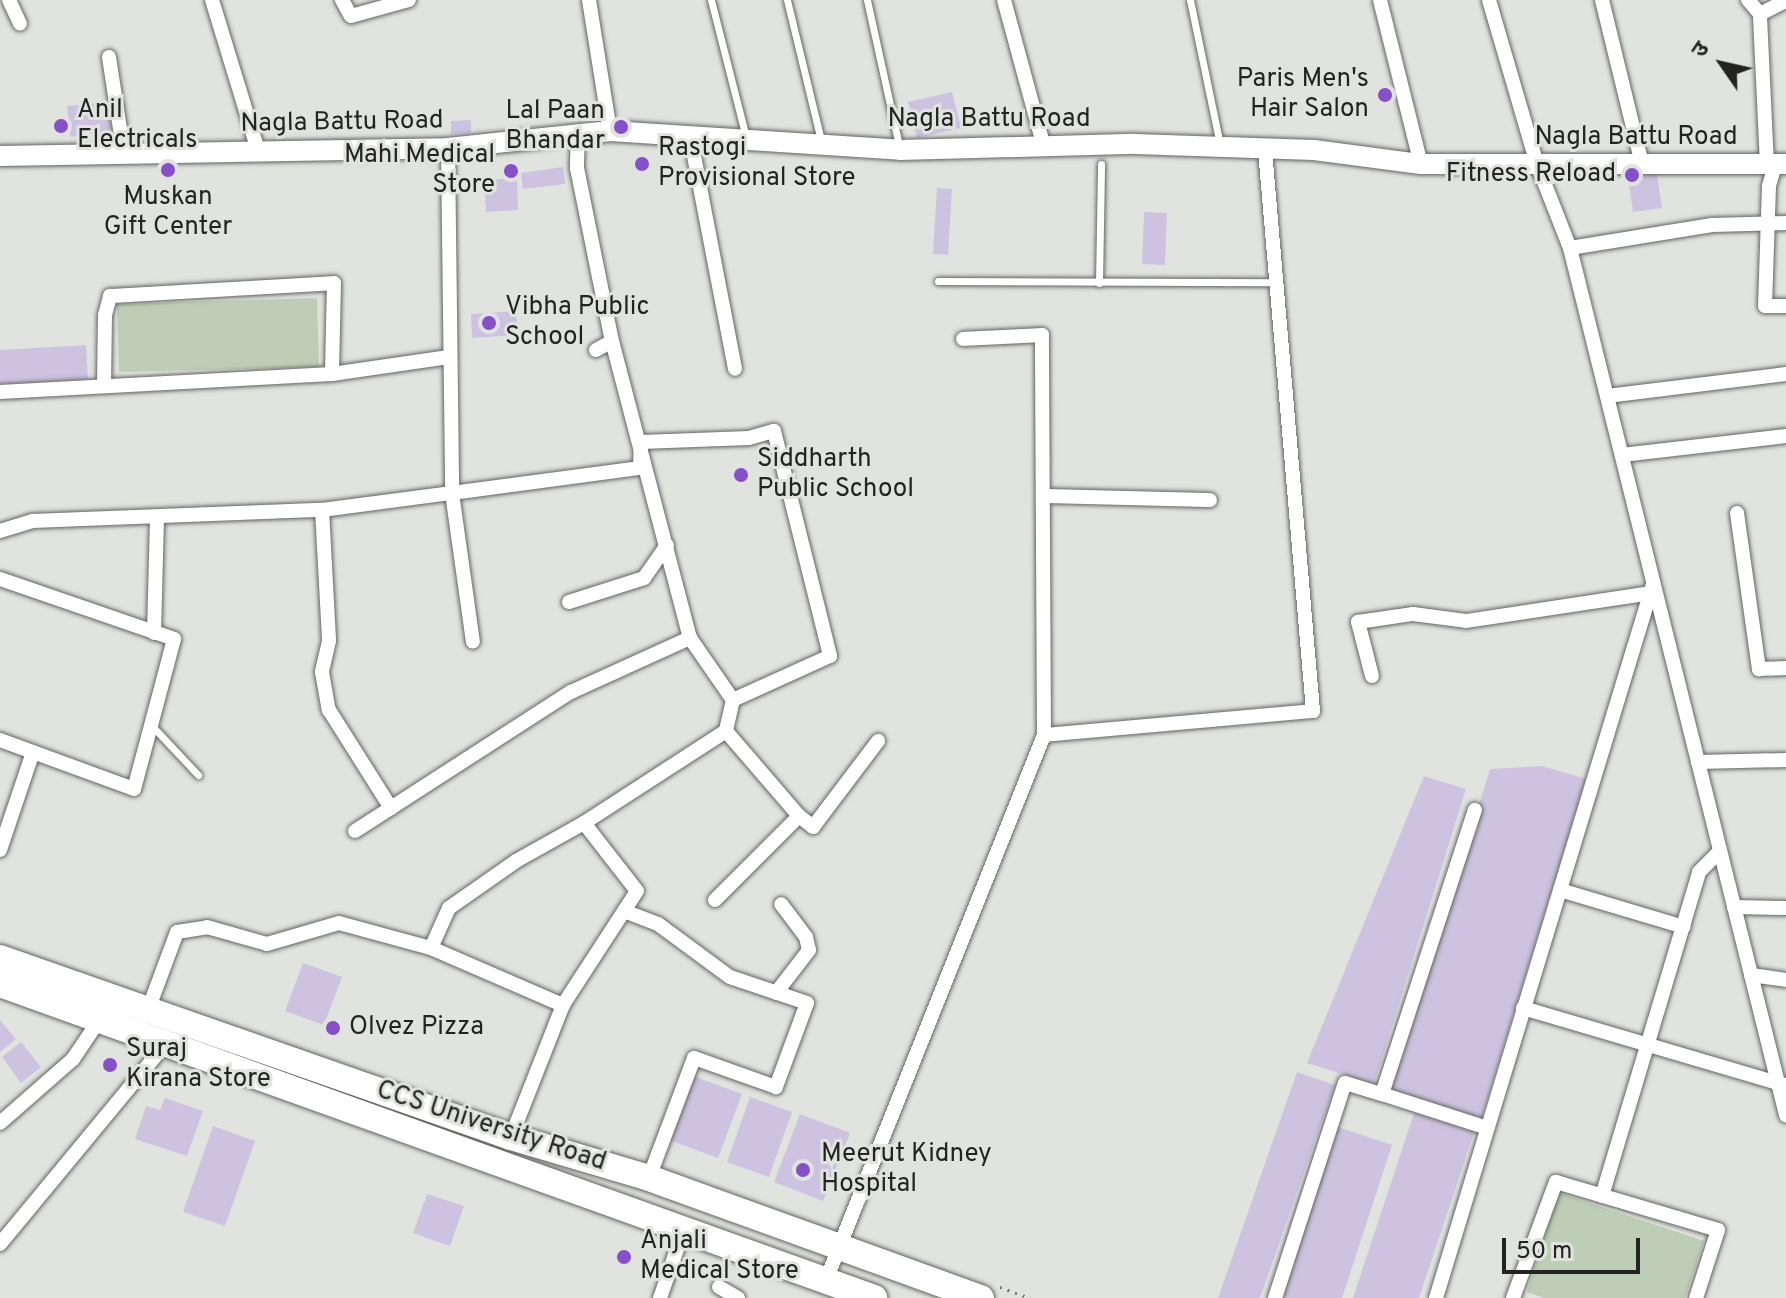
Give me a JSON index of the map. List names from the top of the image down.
{
  "streets": {
    "highway": ["CCS University Road"],
    "street": ["Nagla Battu Road"]
  },
  "places": [
    "Paris Men's Hair Salon",
    "Anil Electricals",
    "Lal Paan Bhandar",
    "Rastogi Provisional Store",
    "Muskan Gift Center",
    "Mahi Medical Store",
    "Fitness Reload",
    "Vibha Public School",
    "Siddharth Public School",
    "Olvez Pizza",
    "Suraj Kirana Store",
    "Meerut Kidney Hospital",
    "Anjali Medical Store"
  ],
  "scale_bar": "50 m",
  "north": "top left"
}
